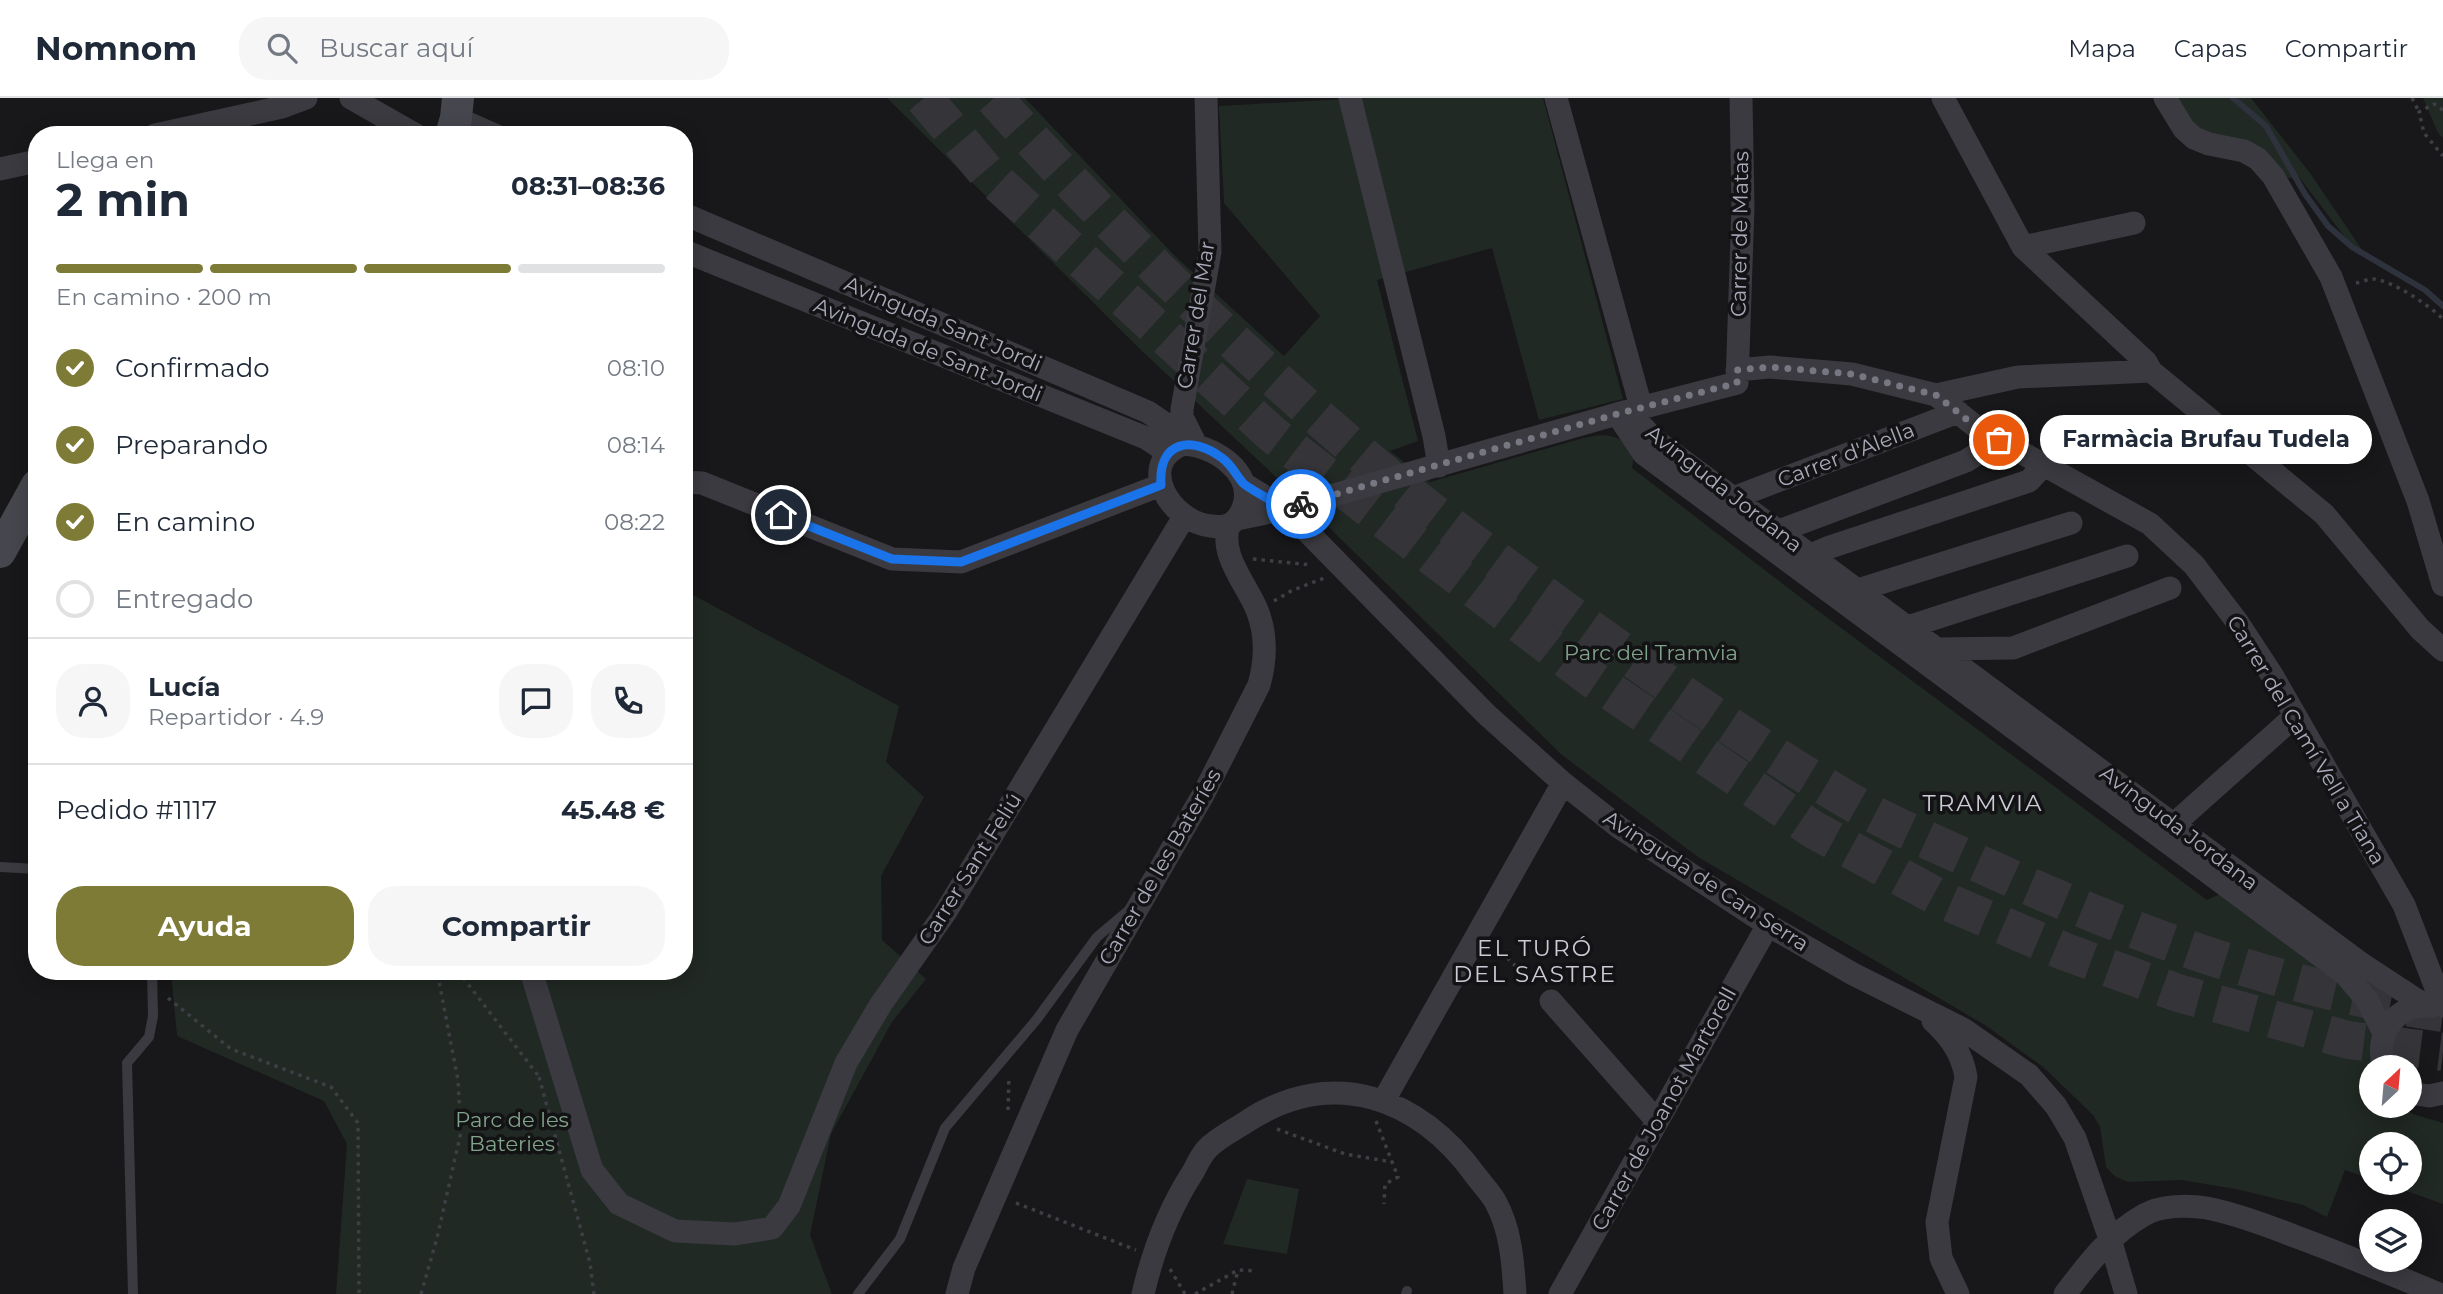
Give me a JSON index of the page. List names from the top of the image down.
{
  "streets": {
    "street": [
      "Carrer de Matas",
      "Carrer del Mar",
      "Avinguda Sant Jordi",
      "Avinguda de Sant Jordi",
      "Carrer d'Alella",
      "Avinguda Jordana",
      "Carrer del Camí Vell a Tiana",
      "Carrer de les Bateríes",
      "Carrer Sant Feliú",
      "Avinguda de Can Serra",
      "Carrer de Joanot Martorell"
    ]
  },
  "crossings": [
    ["Carrer de Matas", "Carrer del Camí Vell a Tiana"],
    ["Carrer del Mar", "Avinguda Sant Jordi"],
    ["Carrer del Mar", "Avinguda de Sant Jordi"],
    ["Carrer del Mar", "Carrer de les Bateríes"],
    ["Carrer del Mar", "Carrer Sant Feliú"],
    ["Carrer del Mar", "Avinguda de Can Serra"],
    ["Avinguda Sant Jordi", "Avinguda de Sant Jordi"],
    ["Avinguda Sant Jordi", "Carrer de les Bateríes"],
    ["Avinguda Sant Jordi", "Carrer Sant Feliú"],
    ["Avinguda Sant Jordi", "Avinguda de Can Serra"],
    ["Avinguda de Sant Jordi", "Carrer de les Bateríes"],
    ["Avinguda de Sant Jordi", "Carrer Sant Feliú"],
    ["Avinguda de Sant Jordi", "Avinguda de Can Serra"],
    ["Carrer d'Alella", "Avinguda Jordana"],
    ["Carrer d'Alella", "Carrer del Camí Vell a Tiana"],
    ["Avinguda Jordana", "Carrer del Camí Vell a Tiana"],
    ["Carrer de les Bateríes", "Carrer Sant Feliú"],
    ["Carrer de les Bateríes", "Avinguda de Can Serra"],
    ["Carrer Sant Feliú", "Avinguda de Can Serra"],
    ["Avinguda de Can Serra", "Carrer de Joanot Martorell"]
  ],
  "districts": ["TRAMVIA", "EL TURÓ DEL SASTRE"],
  "parks": ["Parc del Tramvia", "Parc de les Bateries"],
  "places": ["Farmàcia Brufau Tudela"],
  "north": "top right",
  "page": {
    "header": "Nomnom",
    "search": "Buscar aquí",
    "nav": ["Mapa", "Capas", "Compartir"],
    "heading": ["2 min", "Llega en", "08:31–08:36"],
    "panel": [
      "Lucía",
      "Repartidor · 4.9",
      "Pedido #1117",
      "45.48 €"
    ],
    "bar": "En camino · 200 m",
    "list": [
      ["Confirmado", "08:10"],
      ["Preparando", "08:14"],
      ["En camino", "08:22"],
      "Entregado"
    ],
    "bubble": "Farmàcia Brufau Tudela",
    "buttons": ["Ayuda", "Compartir"]
  }
}
